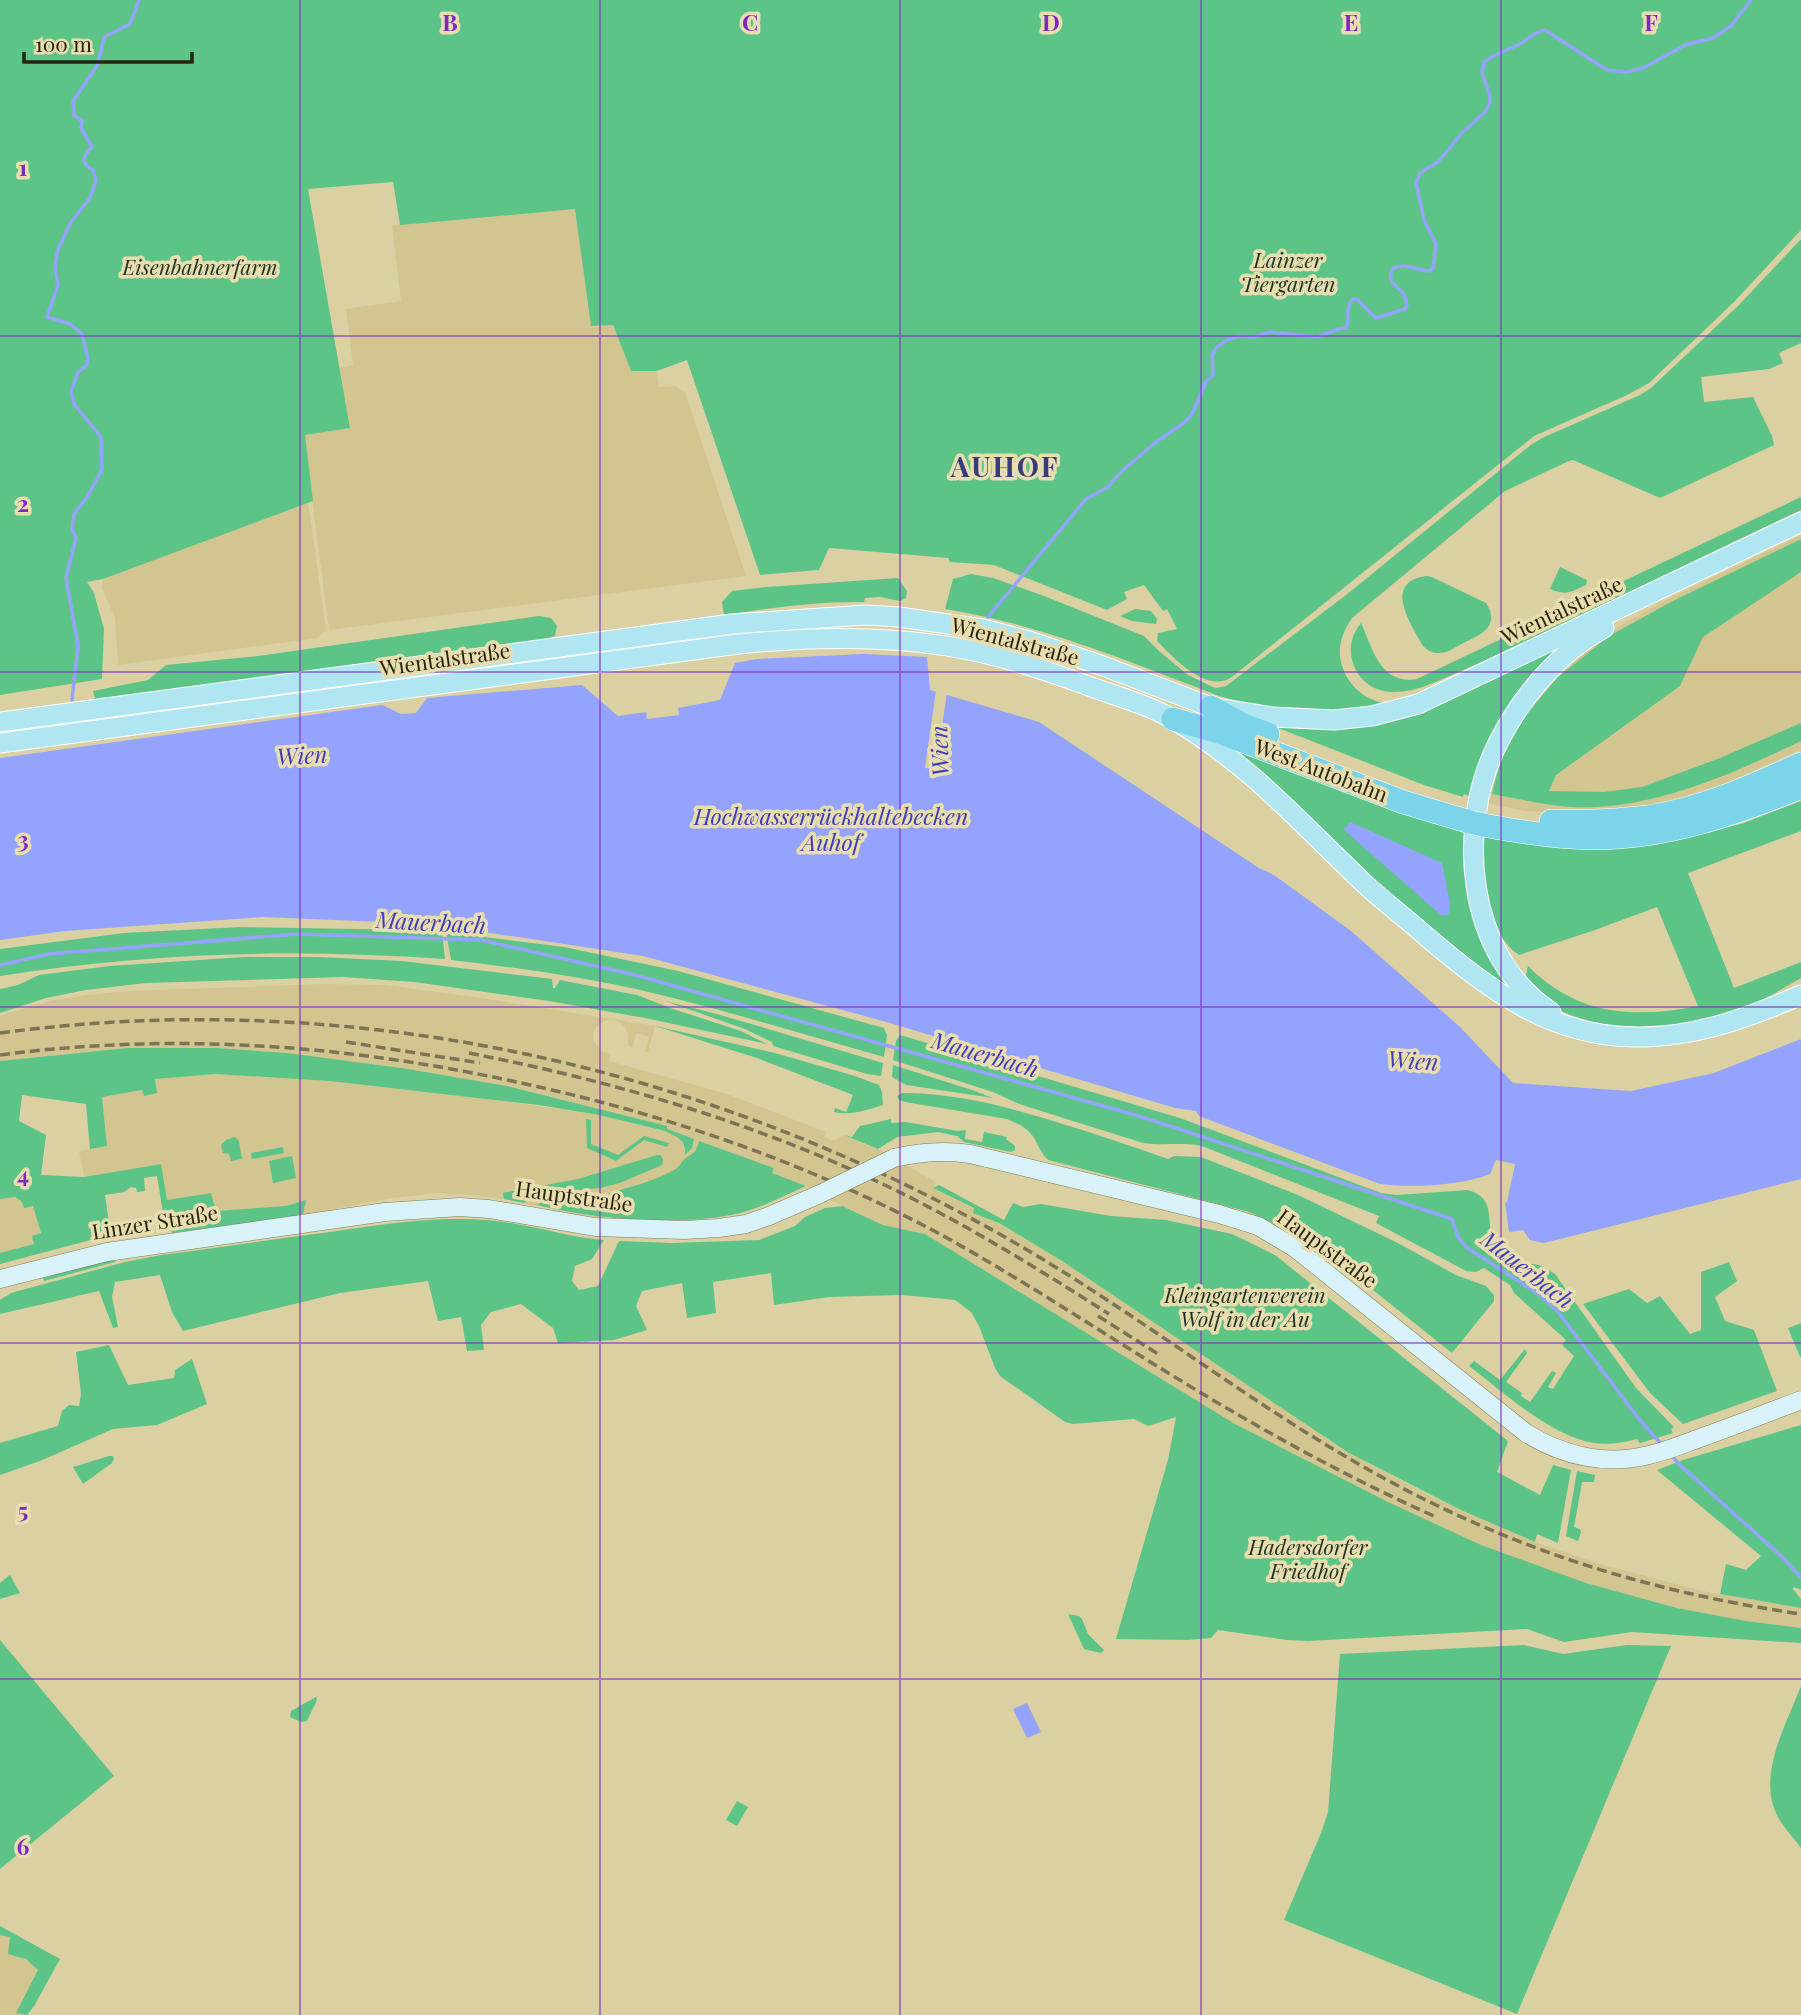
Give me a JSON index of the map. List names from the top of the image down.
{
  "streets": {
    "highway": ["West Autobahn"],
    "main road": ["Wientalstraße", "Hauptstraße", "Linzer Straße"]
  },
  "crossings": [
    ["Wientalstraße", "West Autobahn"],
    ["Hauptstraße", "Linzer Straße"]
  ],
  "districts": ["AUHOF"],
  "water": ["Wien", "Hochwasserrückhaltebecken Auhof", "Mauerbach"],
  "parks": [
    "Lainzer Tiergarten",
    "Eisenbahnerfarm",
    "Kleingartenverein Wolf in der Au",
    "Hadersdorfer Friedhof"
  ],
  "scale_bar": "100 m",
  "grid": {
    "columns": [
      "B",
      "C",
      "D",
      "E",
      "F"
    ],
    "rows": [
      "1",
      "2",
      "3",
      "4",
      "5",
      "6"
    ]
  }
}
